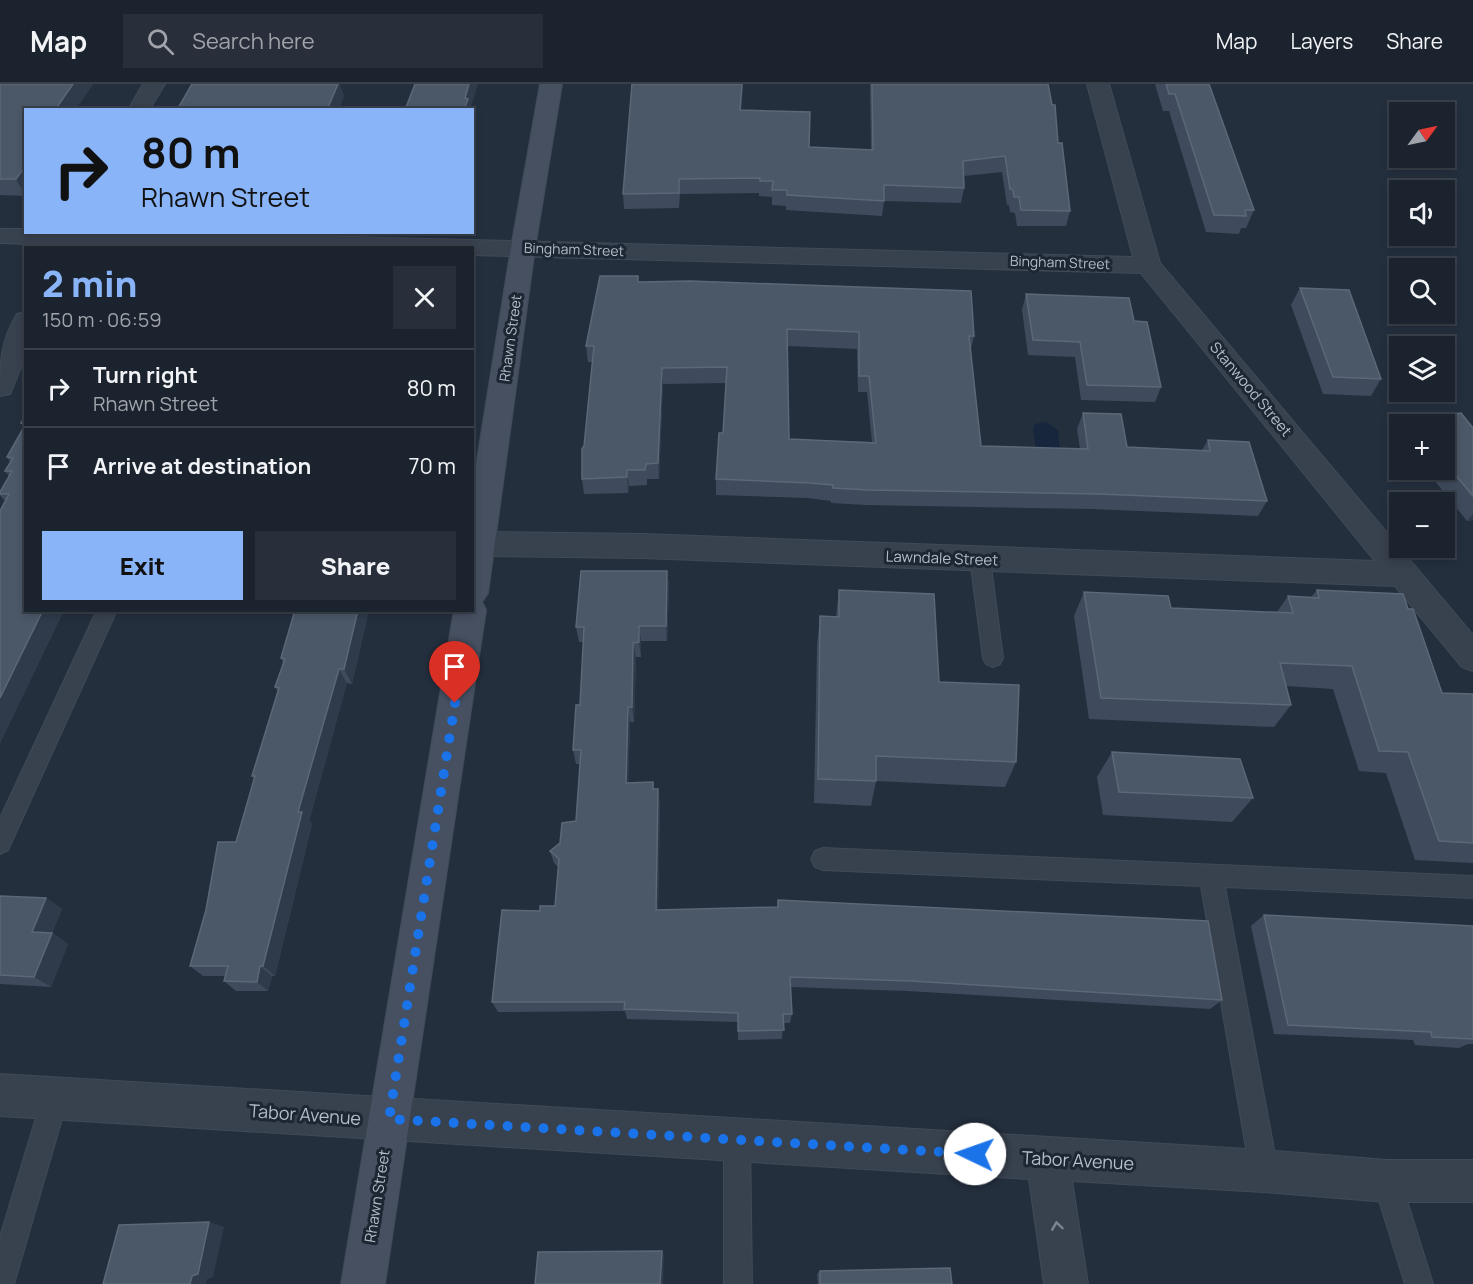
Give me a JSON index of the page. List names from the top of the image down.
{
  "streets": {
    "main road": ["Rhawn Street"],
    "street": [
      "Bingham Street",
      "Stanwood Street",
      "Lawndale Street",
      "Tabor Avenue"
    ]
  },
  "crossings": [
    ["Bingham Street", "Rhawn Street"],
    ["Bingham Street", "Stanwood Street"],
    ["Rhawn Street", "Lawndale Street"],
    ["Rhawn Street", "Tabor Avenue"],
    ["Stanwood Street", "Lawndale Street"]
  ],
  "north": "top right",
  "page": {
    "header": "Map",
    "search": "Search here",
    "nav": ["Map", "Layers", "Share"],
    "map_buttons": ["+", "−"],
    "turn": ["80 m", "Rhawn Street"],
    "heading": ["2 min", "150 m · 06:59"],
    "list": [
      {
        "name": "Turn right",
        "note": "Rhawn Street",
        "value": "80 m"
      },
      {
        "name": "Arrive at destination",
        "value": "70 m"
      }
    ],
    "buttons": ["Exit", "Share"]
  }
}
